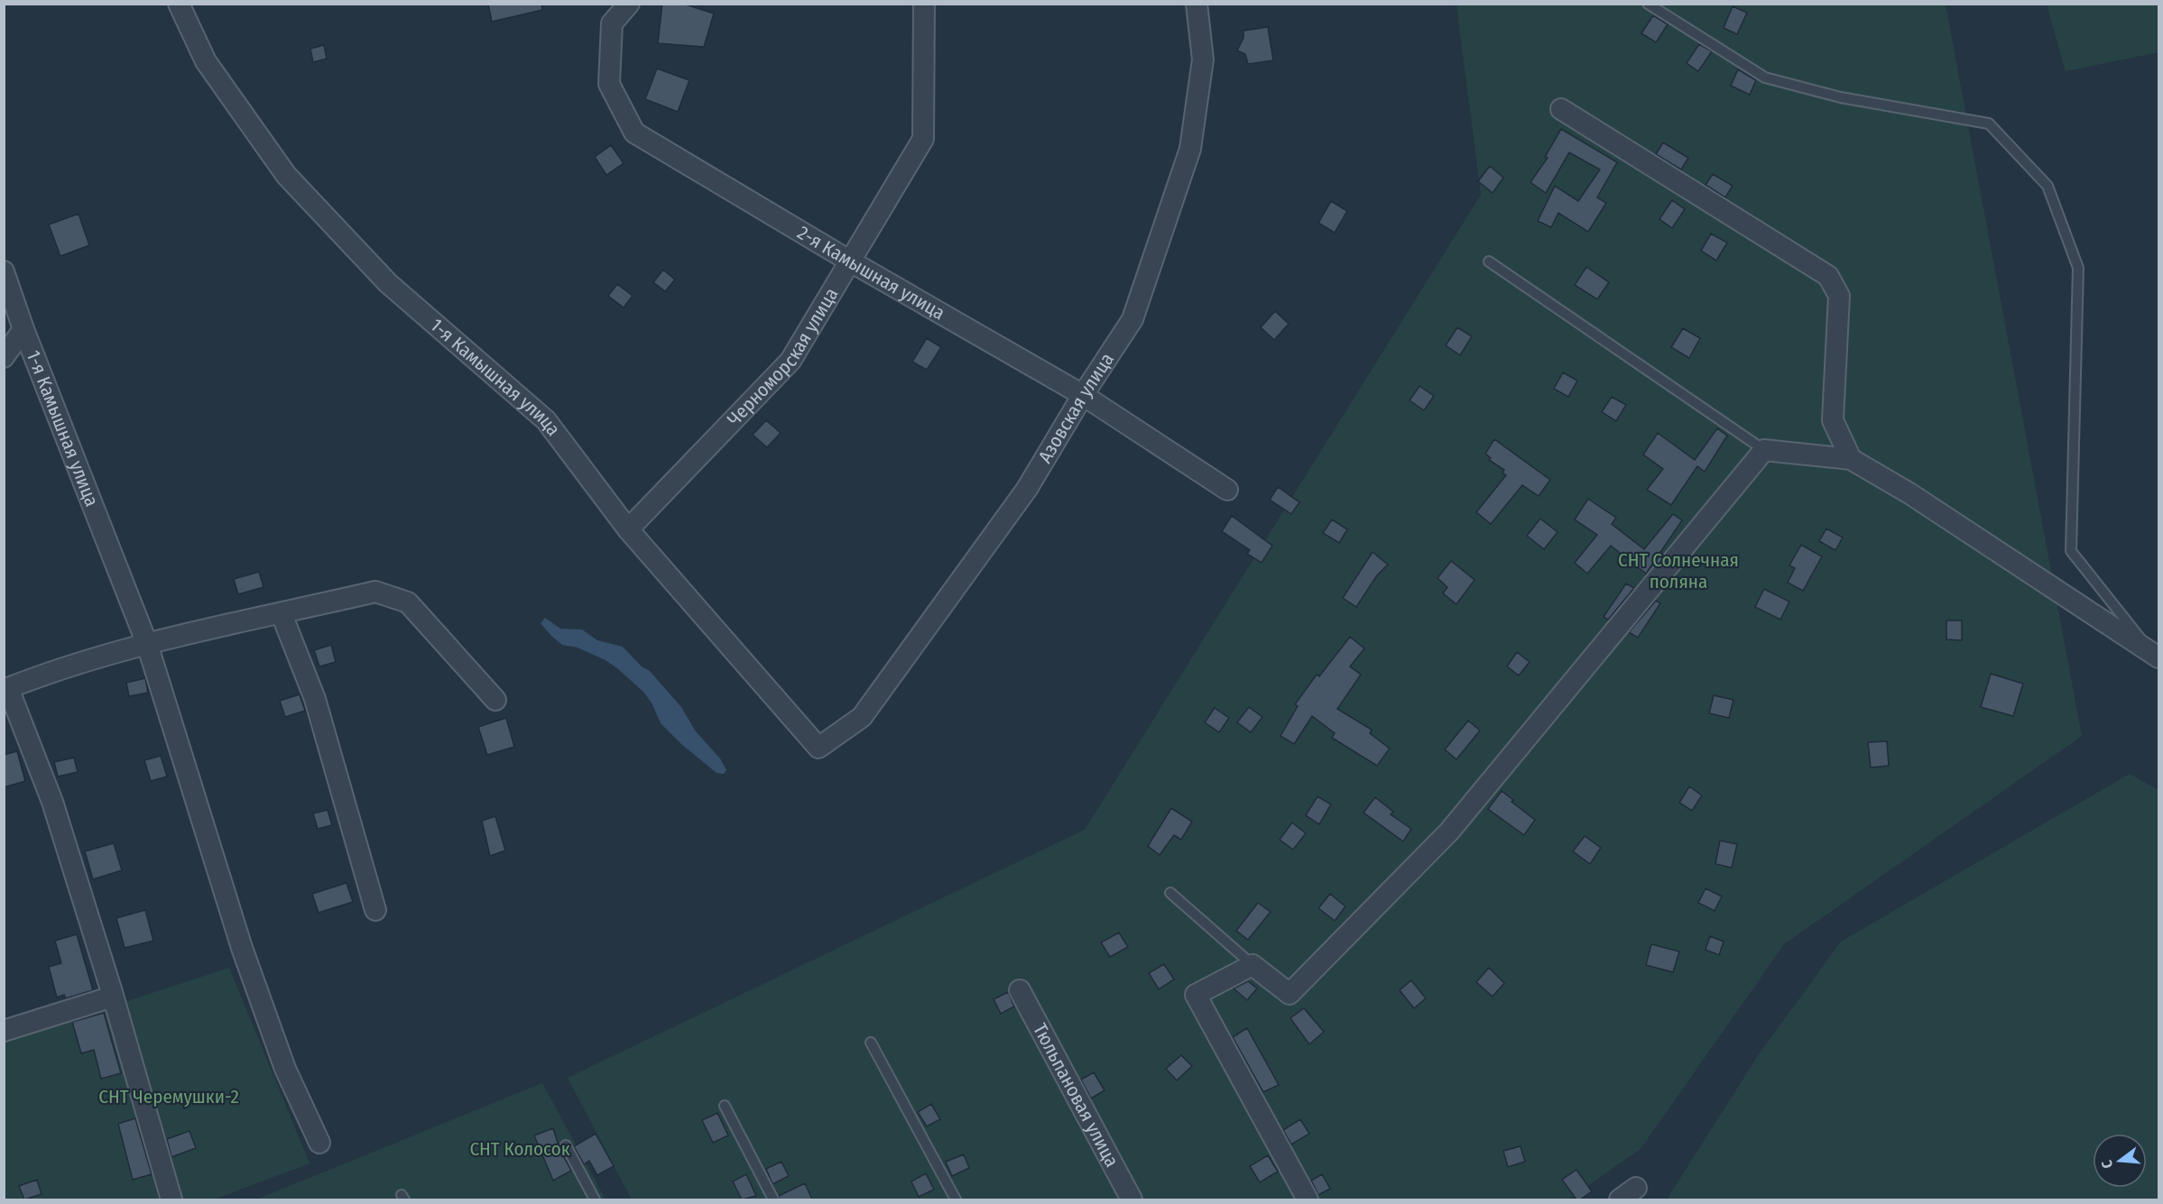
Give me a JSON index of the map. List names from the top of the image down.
{
  "streets": {
    "street": [
      "2-я Камышная улица",
      "Черноморская улица",
      "1-я Камышная улица",
      "Азовская улица",
      "Тюльпановая улица"
    ]
  },
  "crossings": [
    ["2-я Камышная улица", "Черноморская улица"],
    ["2-я Камышная улица", "Азовская улица"],
    ["Черноморская улица", "1-я Камышная улица"],
    ["1-я Камышная улица", "Азовская улица"]
  ],
  "parks": ["СНТ Солнечная поляна", "СНТ Черемушки-2", "СНТ Колосок"],
  "north": "left"
}
